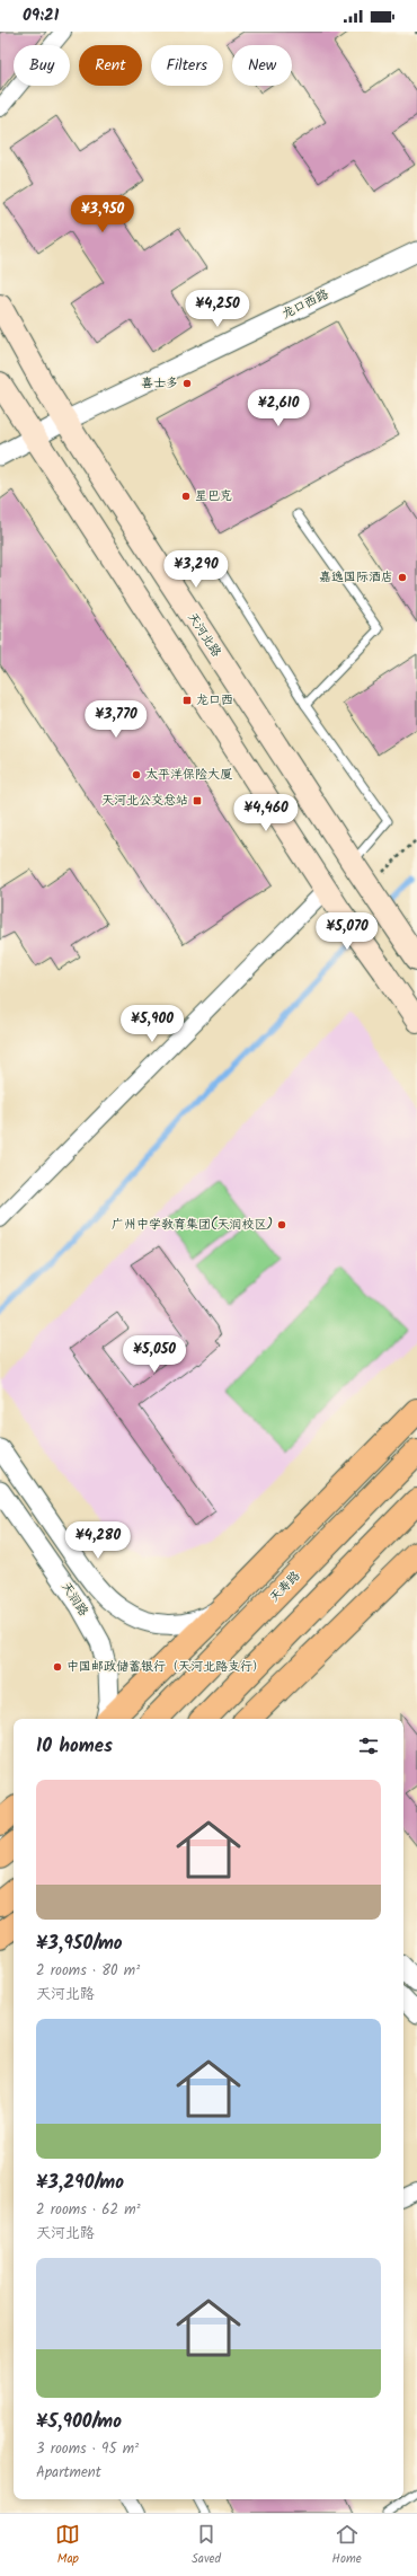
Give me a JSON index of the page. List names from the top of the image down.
{
  "streets": {
    "highway": ["天寿路"],
    "main road": ["天河北路"],
    "street": ["龙口西路", "天润路"]
  },
  "crossings": [
    ["龙口西路", "天河北路"]
  ],
  "places": {
    "other": [
      "喜士多",
      "星巴克",
      "嘉逸国际酒店",
      "太平洋保险大厦",
      "广州中学教育集团(天润校区)",
      "中国邮政储蓄银行（天河北路支行）"
    ],
    "transit": ["龙口西", "天河北公交总站"]
  },
  "page": {
    "status": "09:21",
    "chip": [
      "Buy",
      "Rent",
      "Filters",
      "New"
    ],
    "price": [
      "¥3,950",
      "¥4,250",
      "¥2,610",
      "¥3,290",
      "¥3,770",
      "¥4,460",
      "¥5,070",
      "¥5,900",
      "¥5,050",
      "¥4,280"
    ],
    "heading": "10 homes",
    "list": [
      {
        "name": "¥3,950/mo",
        "note": "2 rooms · 80 m² · 天河北路"
      },
      {
        "name": "¥3,290/mo",
        "note": "2 rooms · 62 m² · 天河北路"
      },
      {
        "name": "¥5,900/mo",
        "note": "3 rooms · 95 m² · Apartment"
      }
    ],
    "tabs": ["Map", "Saved", "Home"]
  }
}
